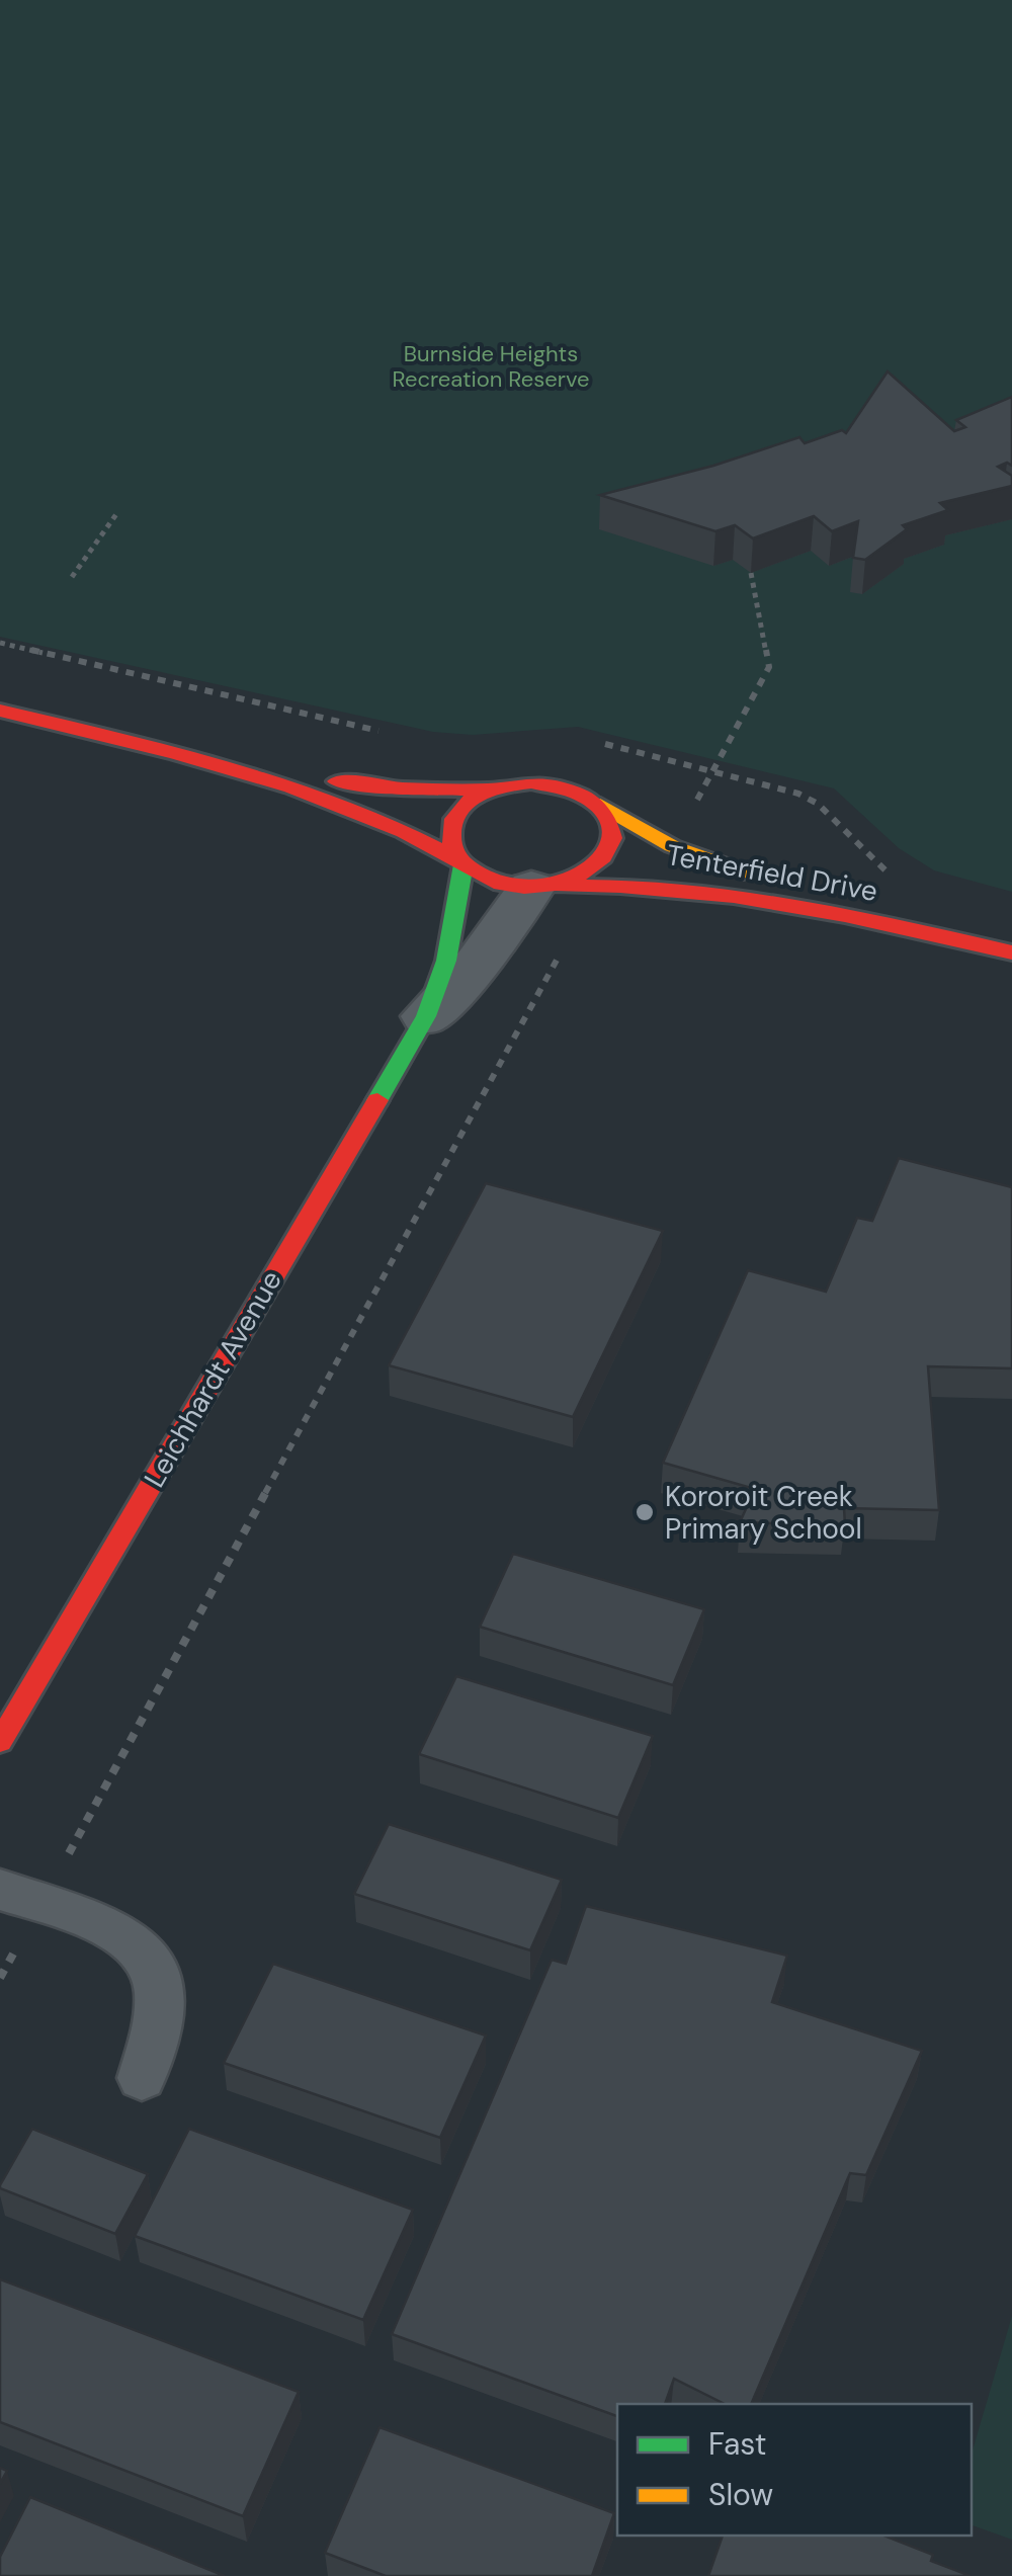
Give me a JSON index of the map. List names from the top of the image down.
{
  "streets": {
    "street": ["Tenterfield Drive", "Leichhardt Avenue"]
  },
  "crossings": [
    ["Tenterfield Drive", "Leichhardt Avenue"]
  ],
  "parks": ["Burnside Heights Recreation Reserve"],
  "places": ["Kororoit Creek Primary School"],
  "legend": ["Fast", "Slow"]
}
